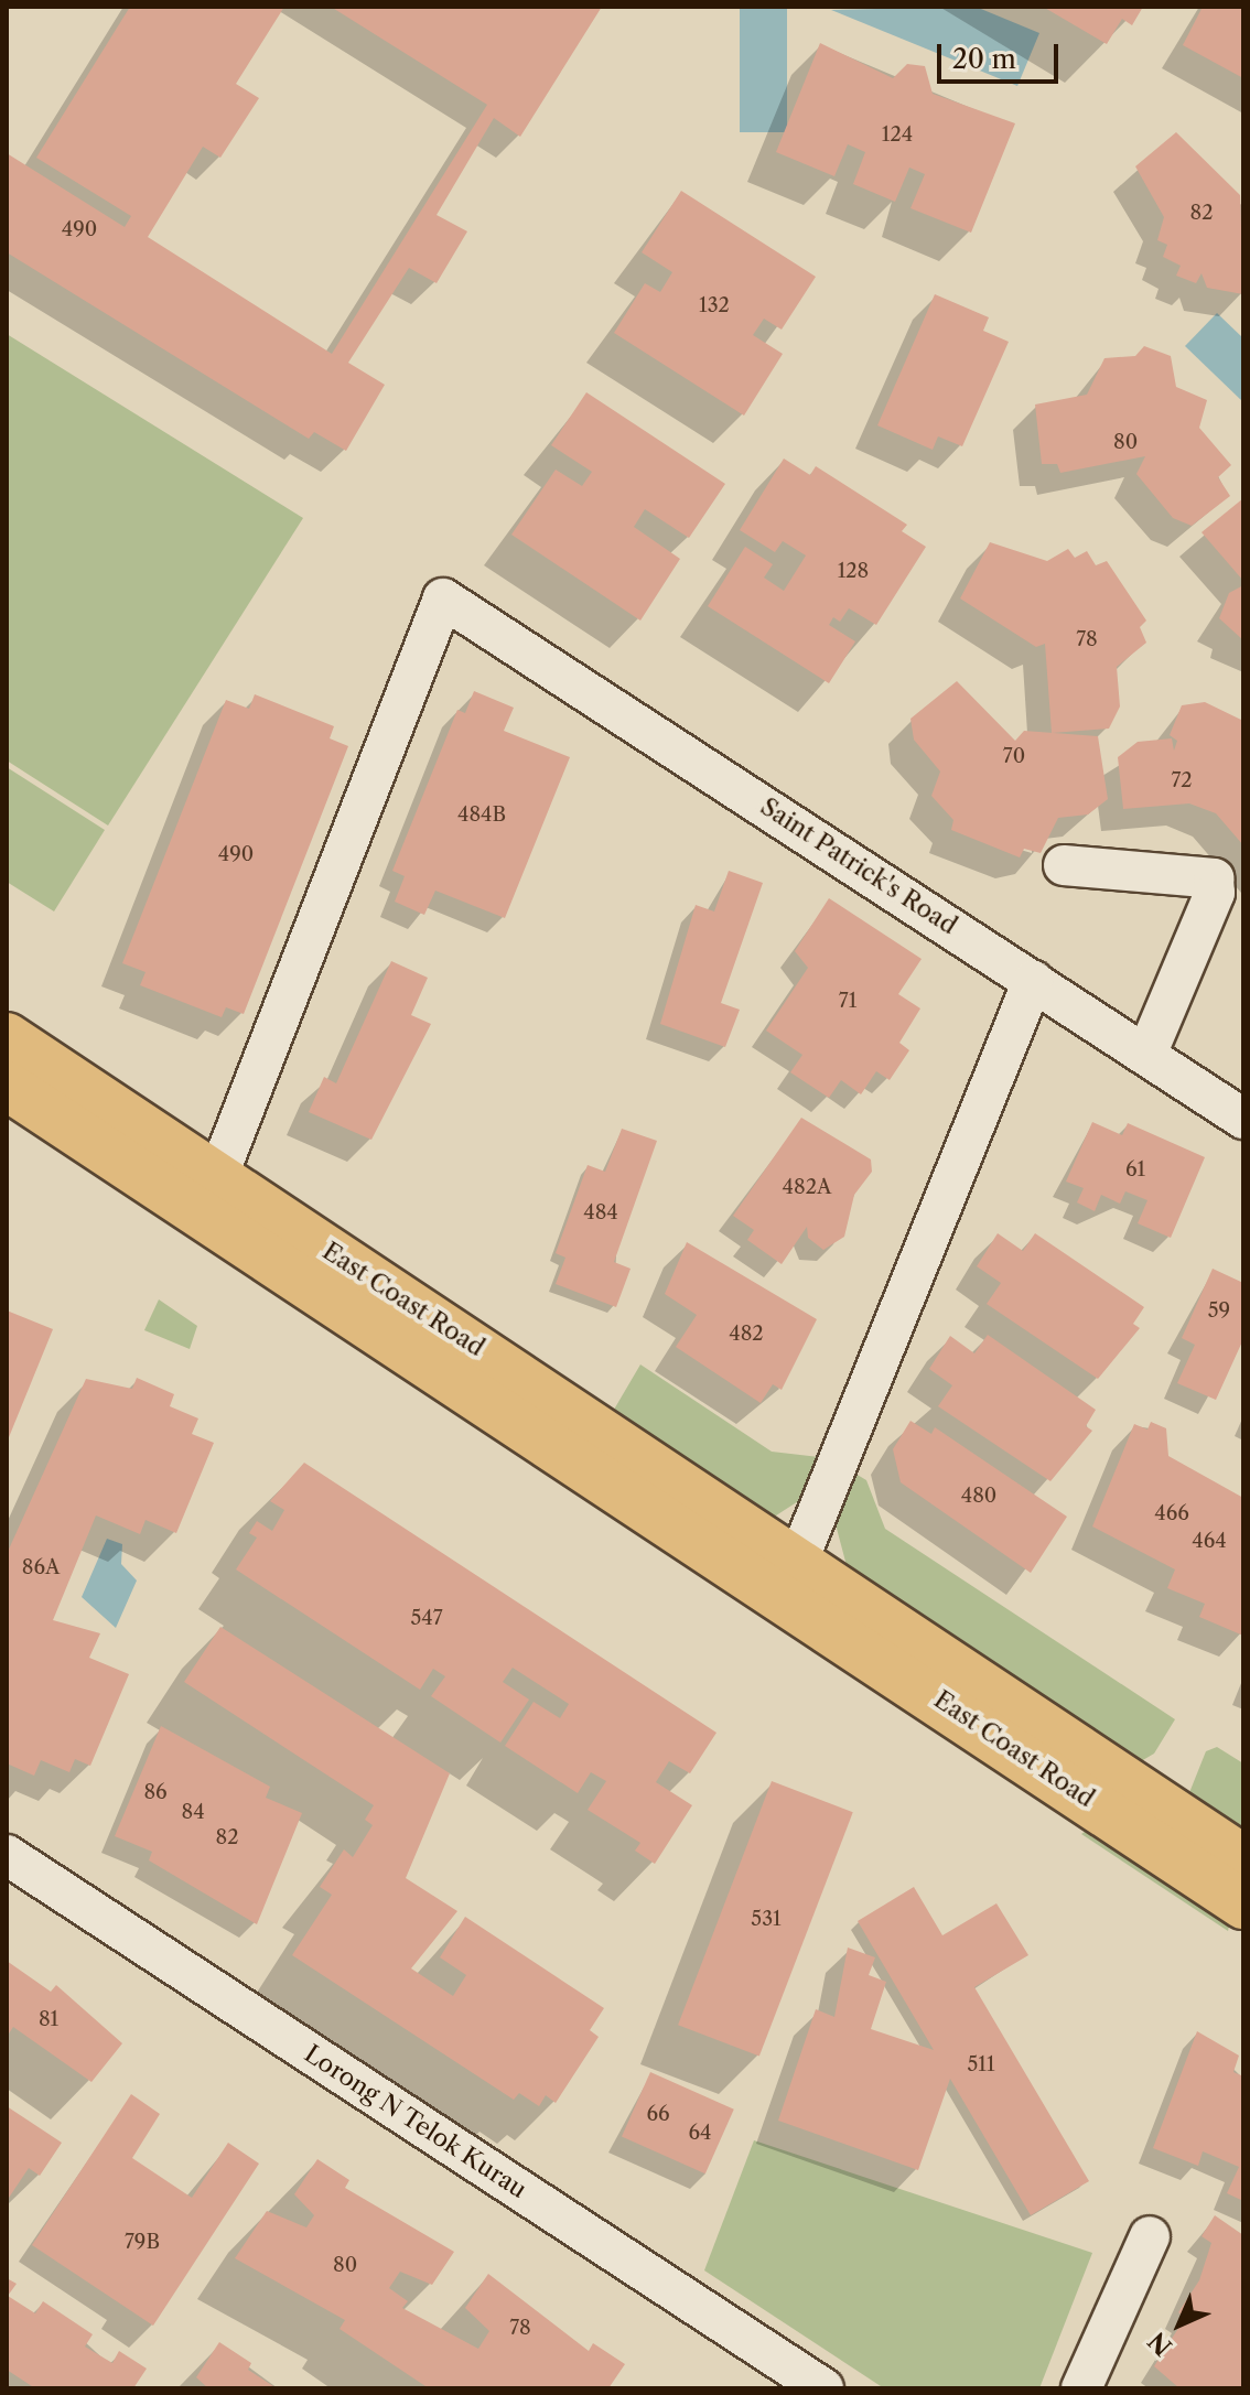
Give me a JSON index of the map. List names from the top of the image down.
{
  "streets": {
    "main road": ["East Coast Road"],
    "street": ["Saint Patrick's Road", "Lorong N Telok Kurau"]
  },
  "crossings": [
    ["Saint Patrick's Road", "East Coast Road"]
  ],
  "house_numbers": [
    "124",
    "82",
    "490",
    "132",
    "80",
    "128",
    "78",
    "70",
    "72",
    "484B",
    "490",
    "71",
    "61",
    "482A",
    "484",
    "59",
    "482",
    "480",
    "466",
    "464",
    "86A",
    "547",
    "86",
    "84",
    "82",
    "531",
    "81",
    "511",
    "66",
    "64",
    "79B",
    "80",
    "78"
  ],
  "scale_bar": "20 m",
  "north": "bottom left"
}
